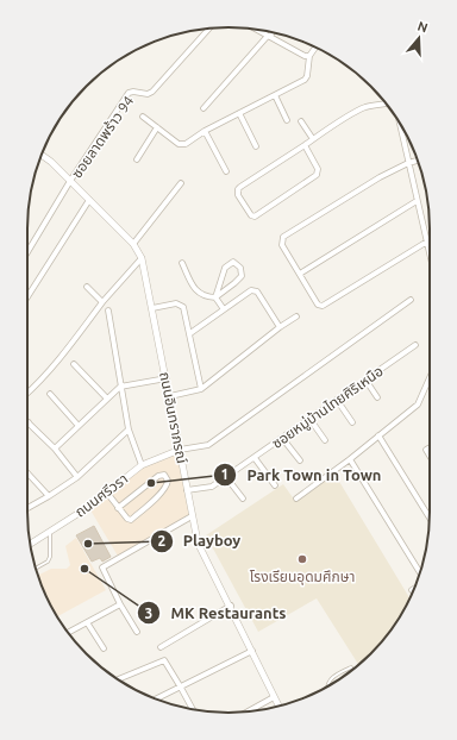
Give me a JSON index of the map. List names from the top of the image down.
{
  "streets": {
    "street": [
      "ซอยลาดพร้าว 94",
      "ซอยหมู่บ้านไทยศิริเหนือ",
      "ถนนอินทราภรณ์",
      "ถนนศรีวรา"
    ]
  },
  "crossings": [
    ["ซอยลาดพร้าว 94", "ถนนอินทราภรณ์"],
    ["ซอยหมู่บ้านไทยศิริเหนือ", "ถนนอินทราภรณ์"],
    ["ถนนอินทราภรณ์", "ถนนศรีวรา"]
  ],
  "places": [
    "Park Town in Town",
    "Playboy",
    "โรงเรียนอุดมศึกษา",
    "MK Restaurants"
  ],
  "north": "top"
}
